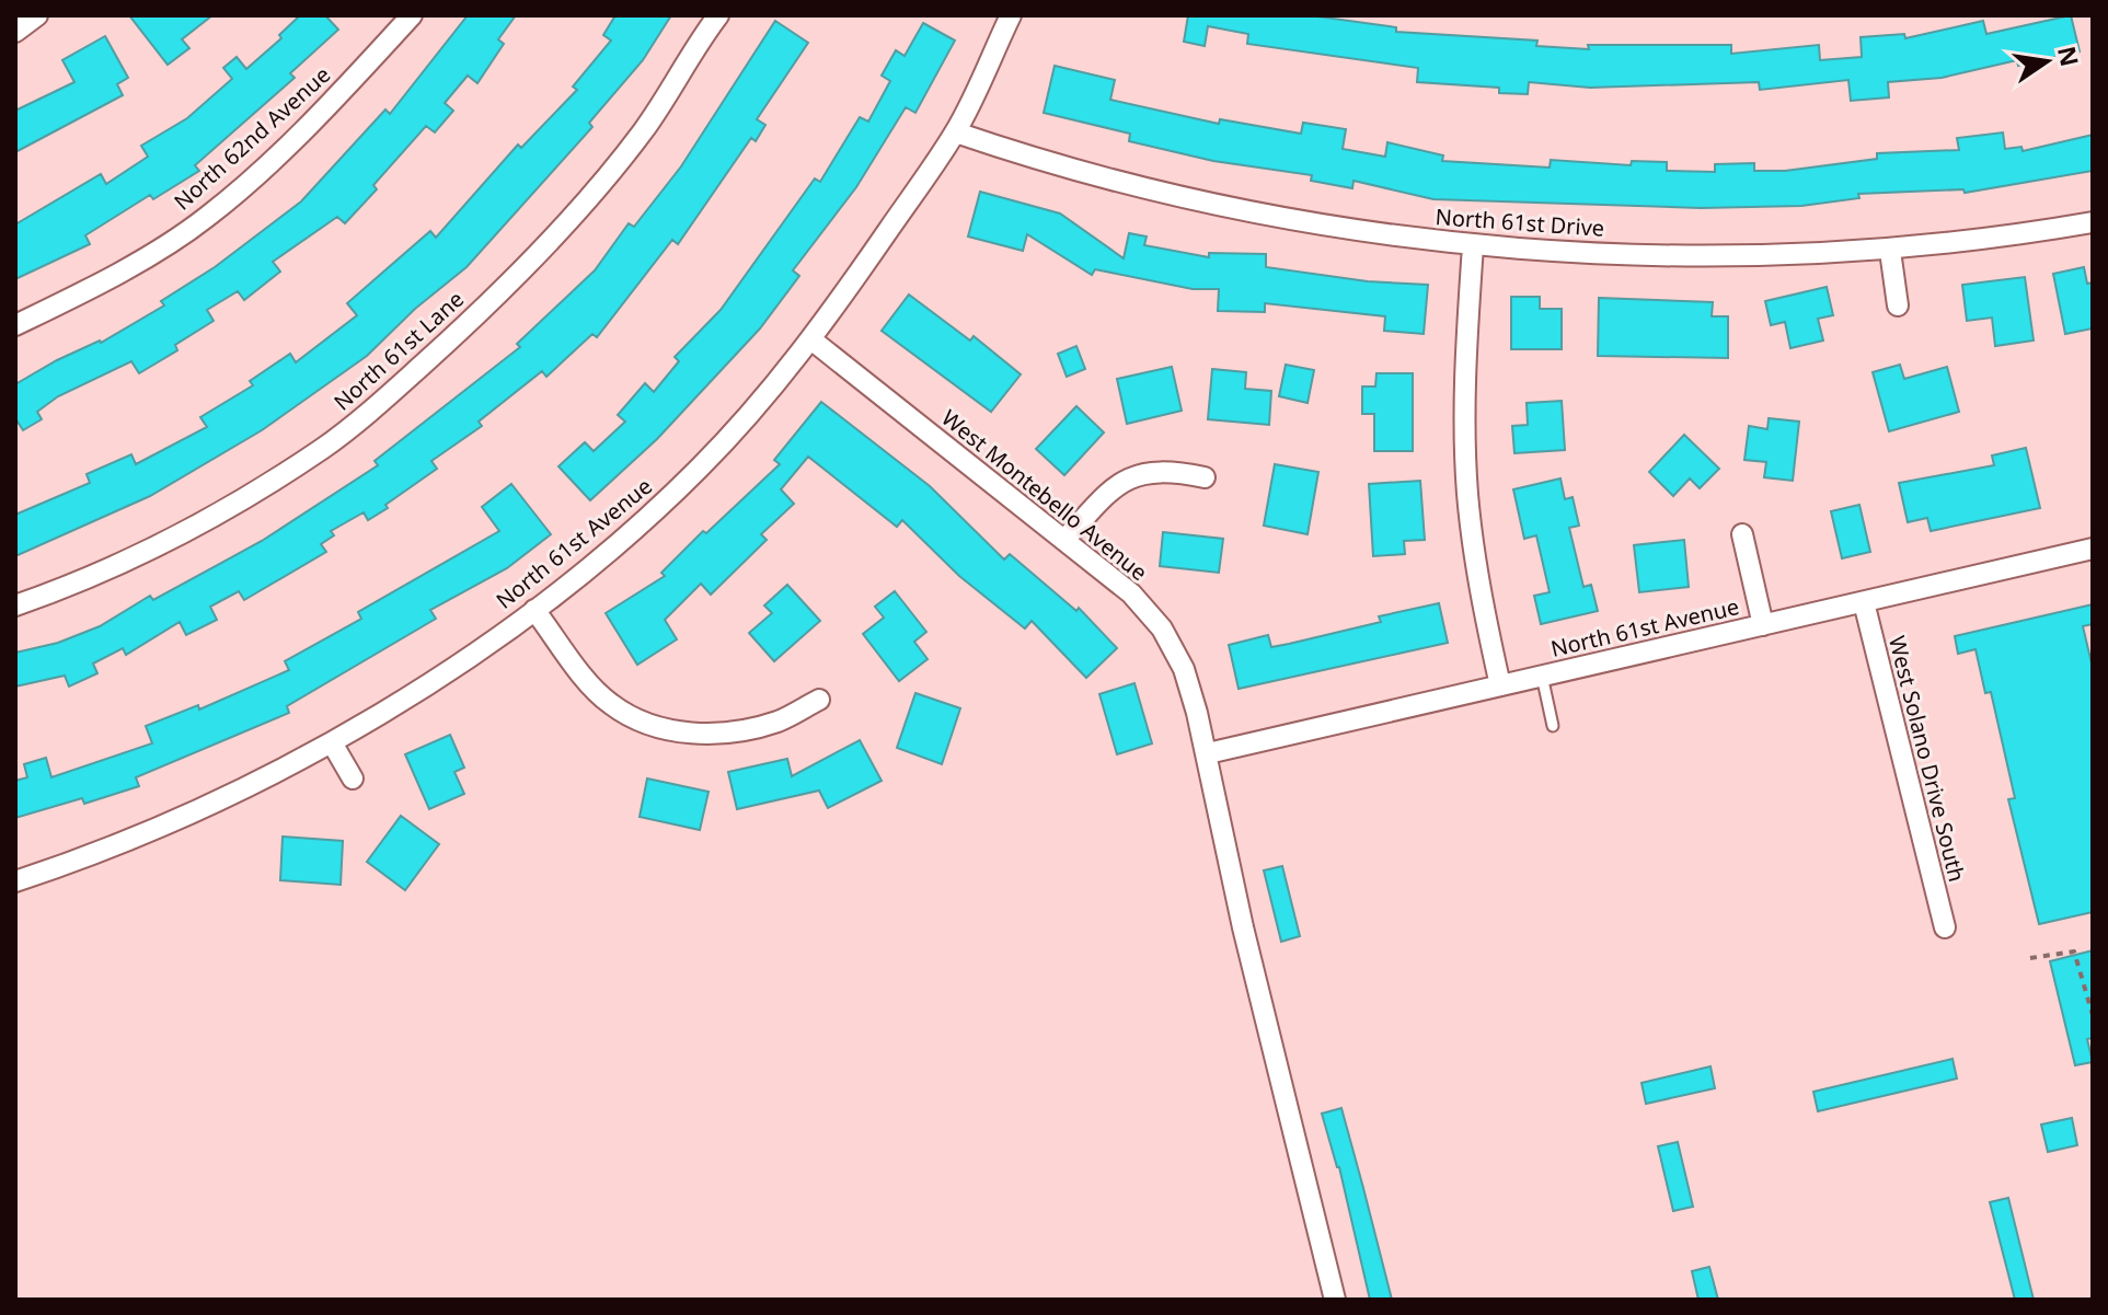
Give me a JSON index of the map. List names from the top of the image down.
{
  "streets": {
    "street": [
      "North 62nd Avenue",
      "North 61st Drive",
      "North 61st Lane",
      "West Montebello Avenue",
      "North 61st Avenue",
      "West Solano Drive South"
    ]
  },
  "crossings": [
    ["West Montebello Avenue", "North 61st Avenue"],
    ["North 61st Avenue", "West Solano Drive South"]
  ],
  "north": "right"
}
